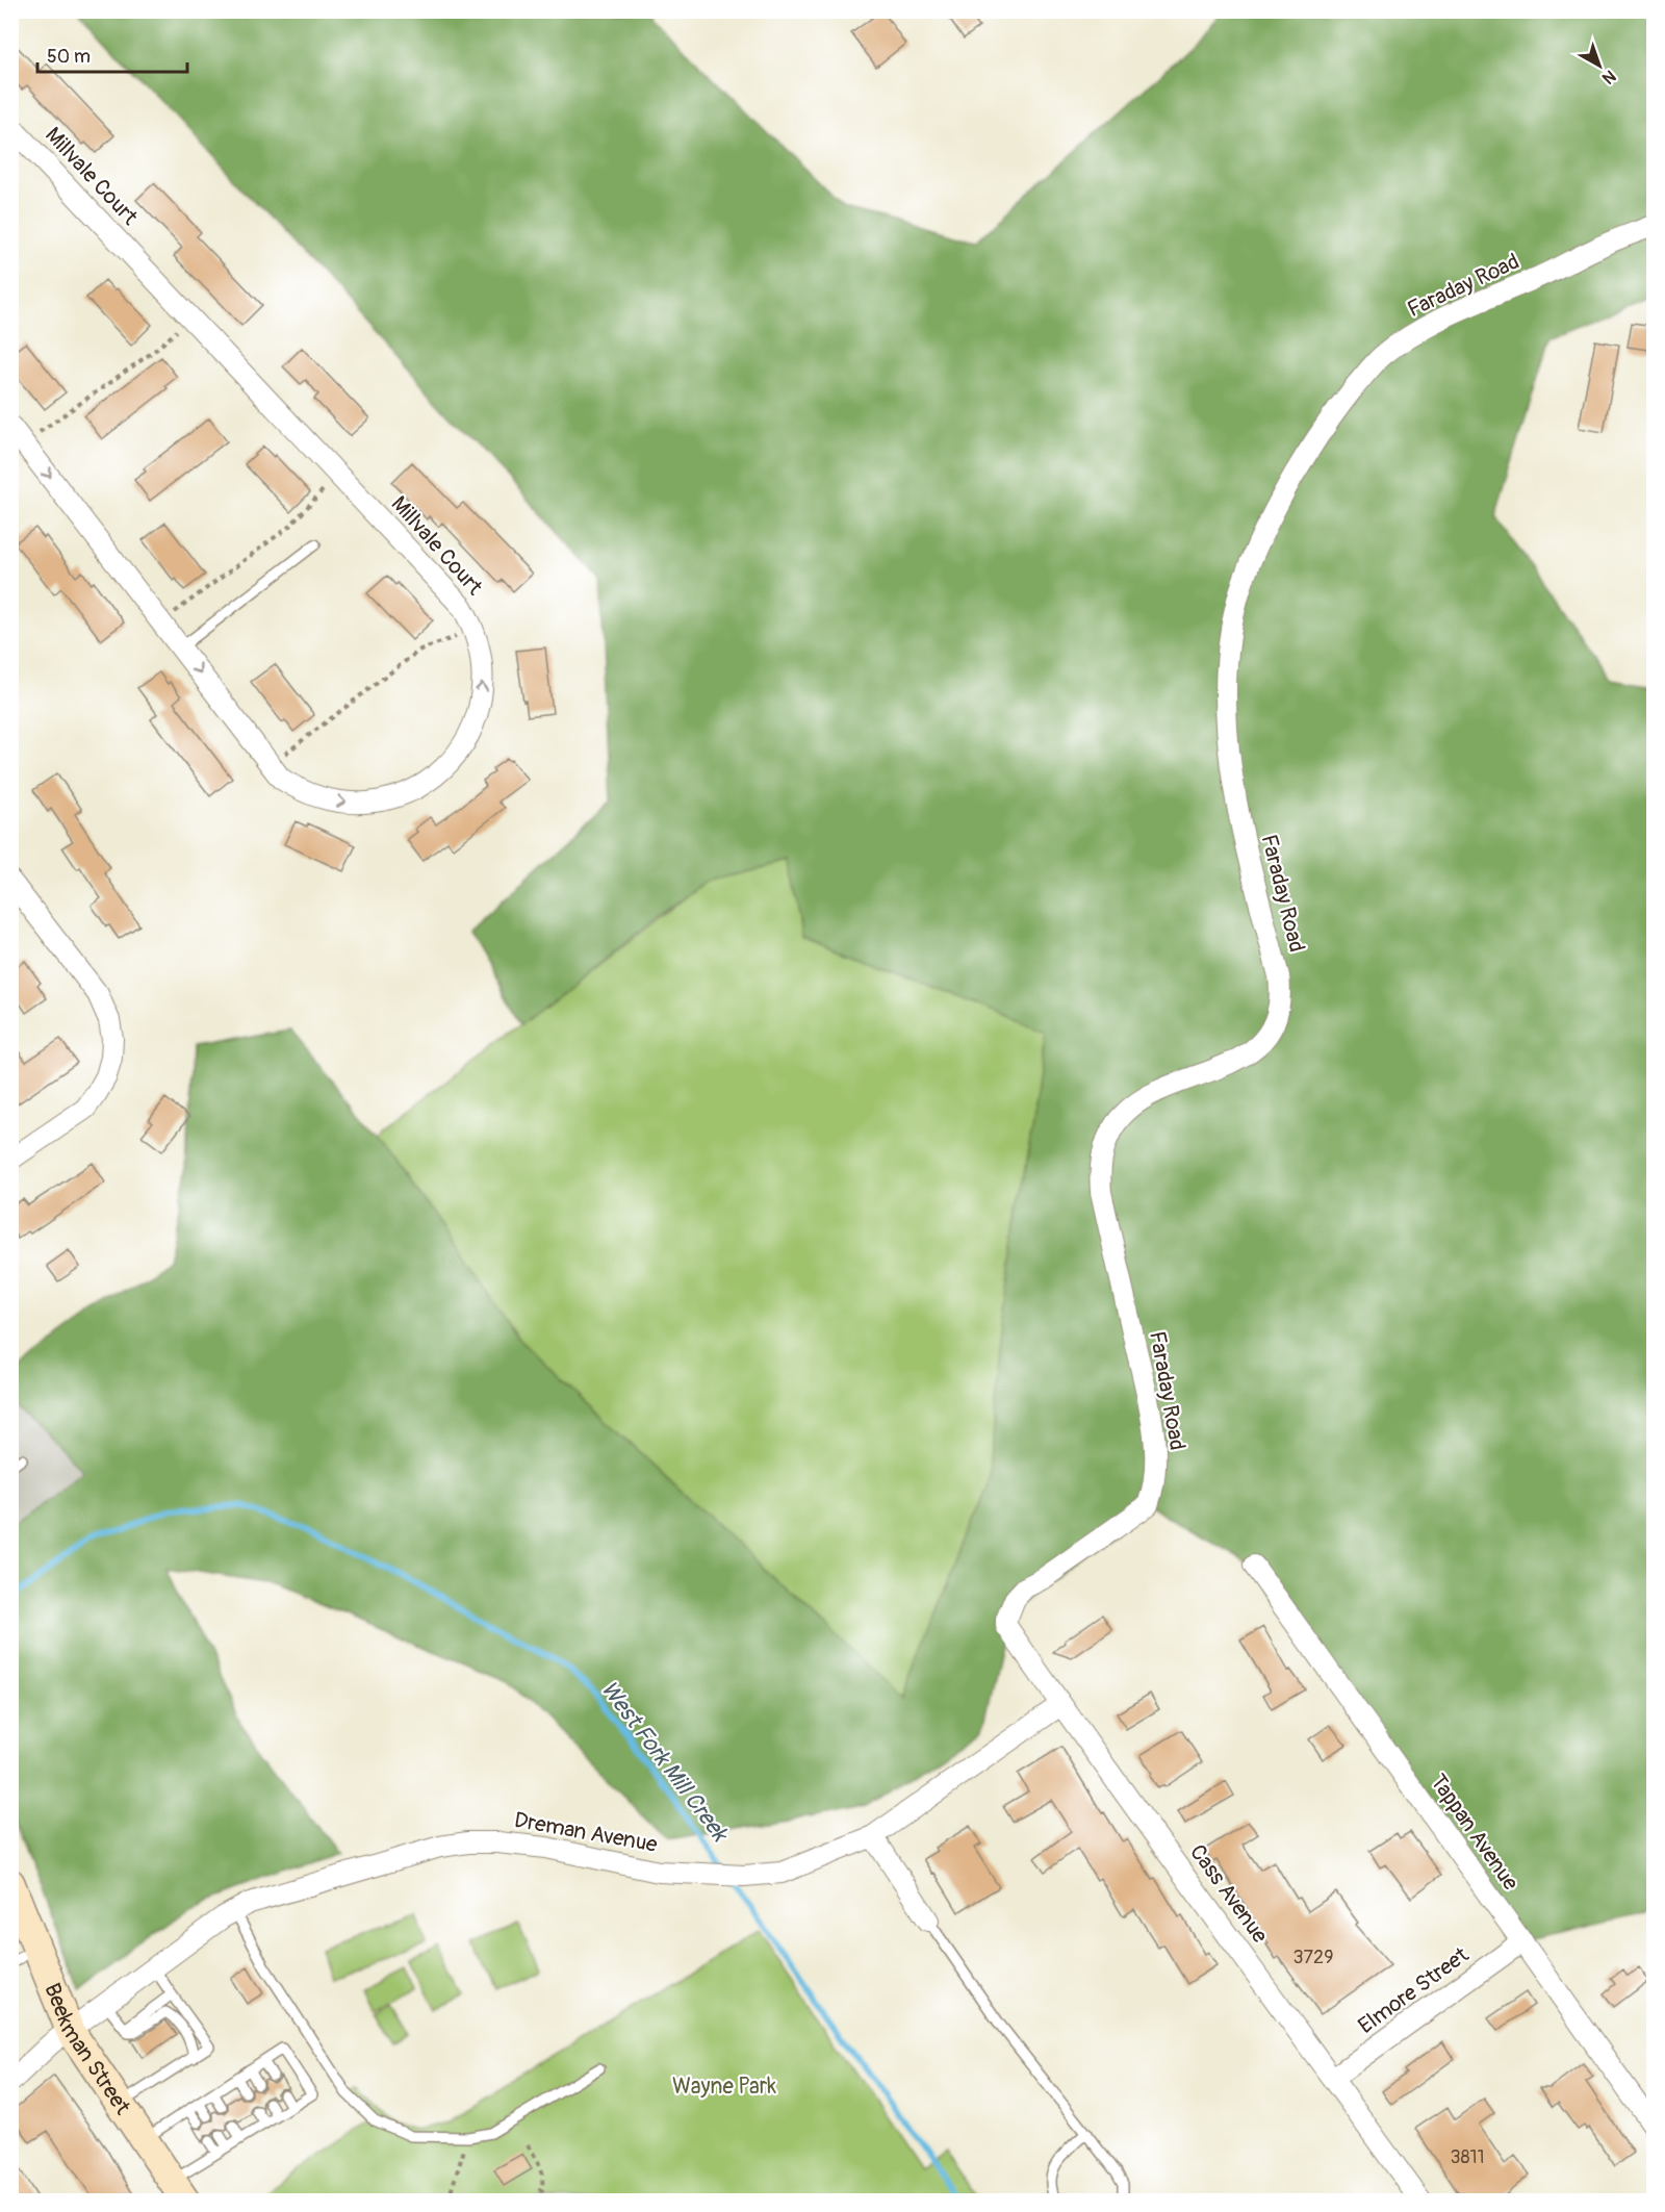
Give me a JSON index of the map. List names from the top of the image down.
{
  "streets": {
    "main road": ["Beekman Street"],
    "street": [
      "Millvale Court",
      "Faraday Road",
      "Dreman Avenue",
      "Tappan Avenue",
      "Cass Avenue",
      "Elmore Street"
    ]
  },
  "crossings": [
    ["Faraday Road", "Cass Avenue"],
    ["Dreman Avenue", "Cass Avenue"],
    ["Dreman Avenue", "Beekman Street"],
    ["Tappan Avenue", "Elmore Street"],
    ["Cass Avenue", "Elmore Street"]
  ],
  "water": ["West Fork Mill Creek"],
  "parks": ["Wayne Park"],
  "house_numbers": ["3729", "3811"],
  "scale_bar": "50 m",
  "north": "bottom right"
}
